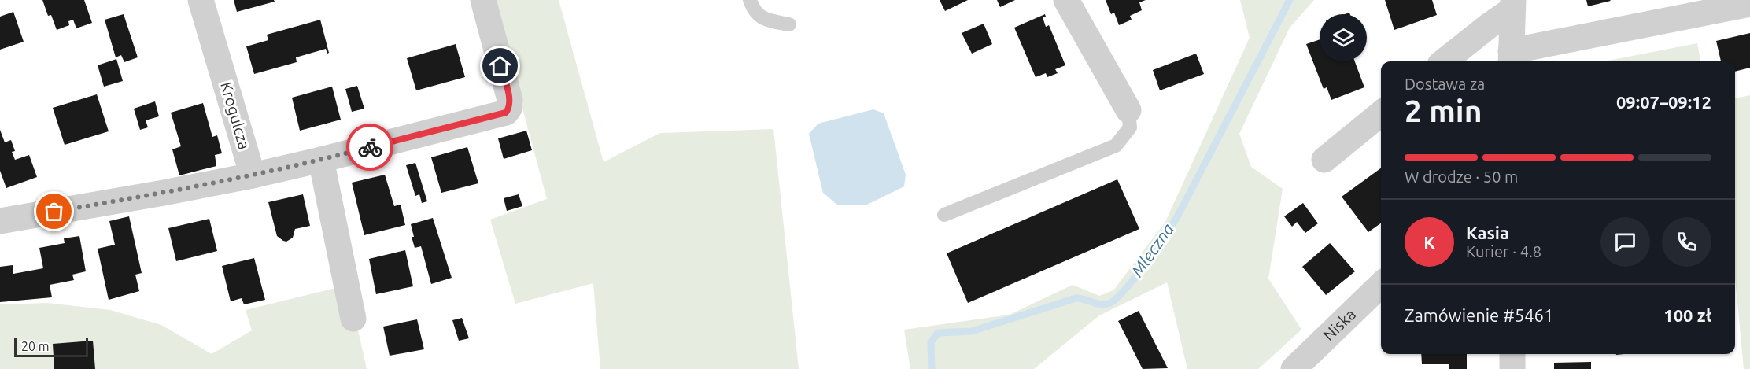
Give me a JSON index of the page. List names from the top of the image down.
{
  "streets": {
    "street": ["Krogulcza", "Niska"]
  },
  "water": ["Mleczna"],
  "scale_bar": "20 m",
  "page": {
    "heading": ["2 min", "Dostawa za", "09:07–09:12"],
    "panel": [
      "Kasia",
      "Kurier · 4.8",
      "Zamówienie #5461",
      "100 zł"
    ],
    "bar": "W drodze · 50 m",
    "round": "K",
    "scale": "20 m"
  }
}
